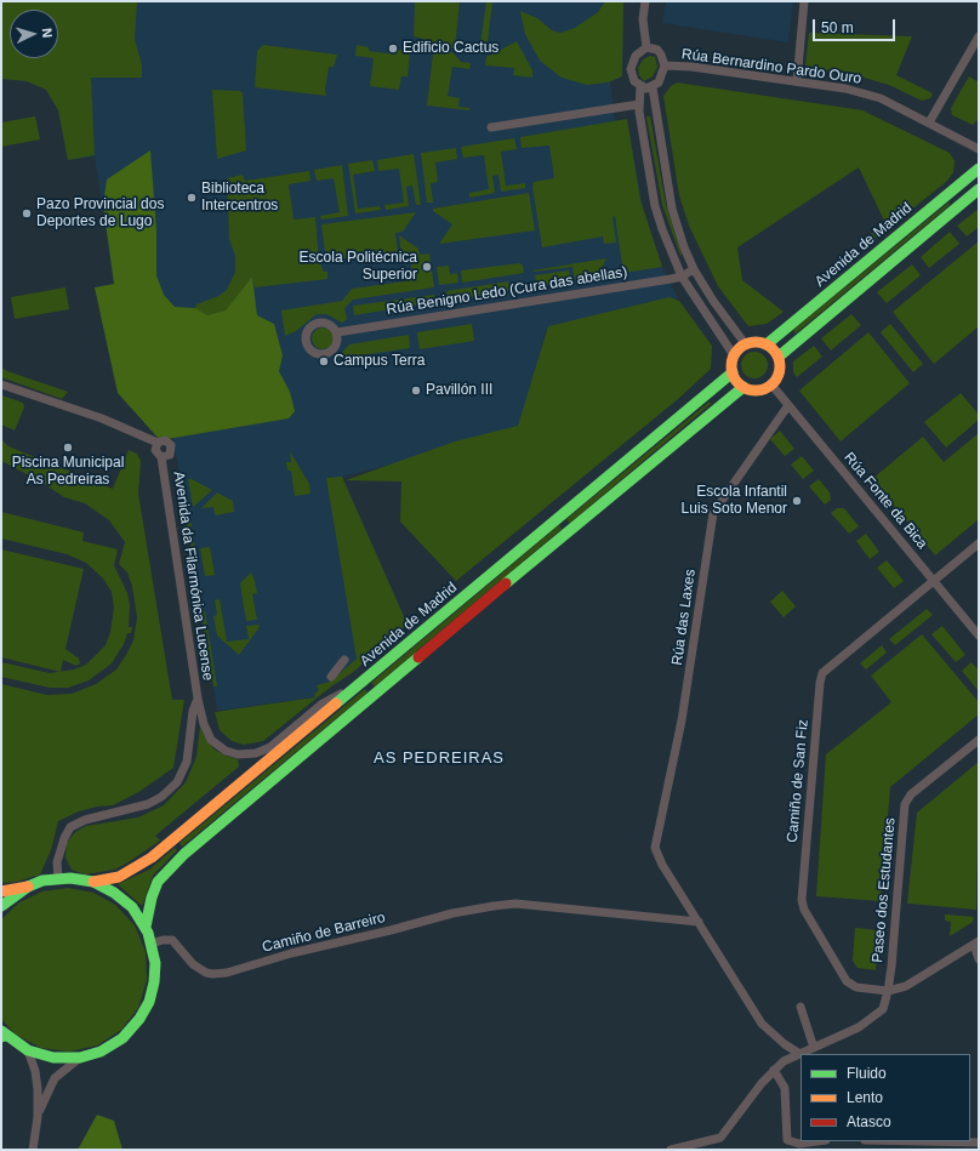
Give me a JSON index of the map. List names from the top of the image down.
{
  "streets": {
    "main road": ["Avenida de Madrid"],
    "street": [
      "Rúa Bernardino Pardo Ouro",
      "Rúa Benigno Ledo (Cura das abellas)",
      "Rúa Fonte da Bica",
      "Avenida da Filarmónica Lucense",
      "Rúa das Laxes",
      "Camiño de San Fiz",
      "Paseo dos Estudantes",
      "Camiño de Barreiro"
    ]
  },
  "crossings": [
    ["Avenida de Madrid", "Rúa Fonte da Bica"],
    ["Avenida de Madrid", "Avenida da Filarmónica Lucense"],
    ["Rúa Fonte da Bica", "Rúa das Laxes"],
    ["Rúa Fonte da Bica", "Camiño de San Fiz"],
    ["Rúa das Laxes", "Camiño de Barreiro"],
    ["Camiño de San Fiz", "Paseo dos Estudantes"]
  ],
  "districts": ["AS PEDREIRAS"],
  "places": [
    "Edificio Cactus",
    "Biblioteca Intercentros",
    "Pazo Provincial dos Deportes de Lugo",
    "Escola Politécnica Superior",
    "Campus Terra",
    "Pavillón III",
    "Piscina Municipal As Pedreiras",
    "Escola Infantil Luis Soto Menor"
  ],
  "legend": ["Fluido", "Lento", "Atasco"],
  "scale_bar": "50 m",
  "north": "right"
}
